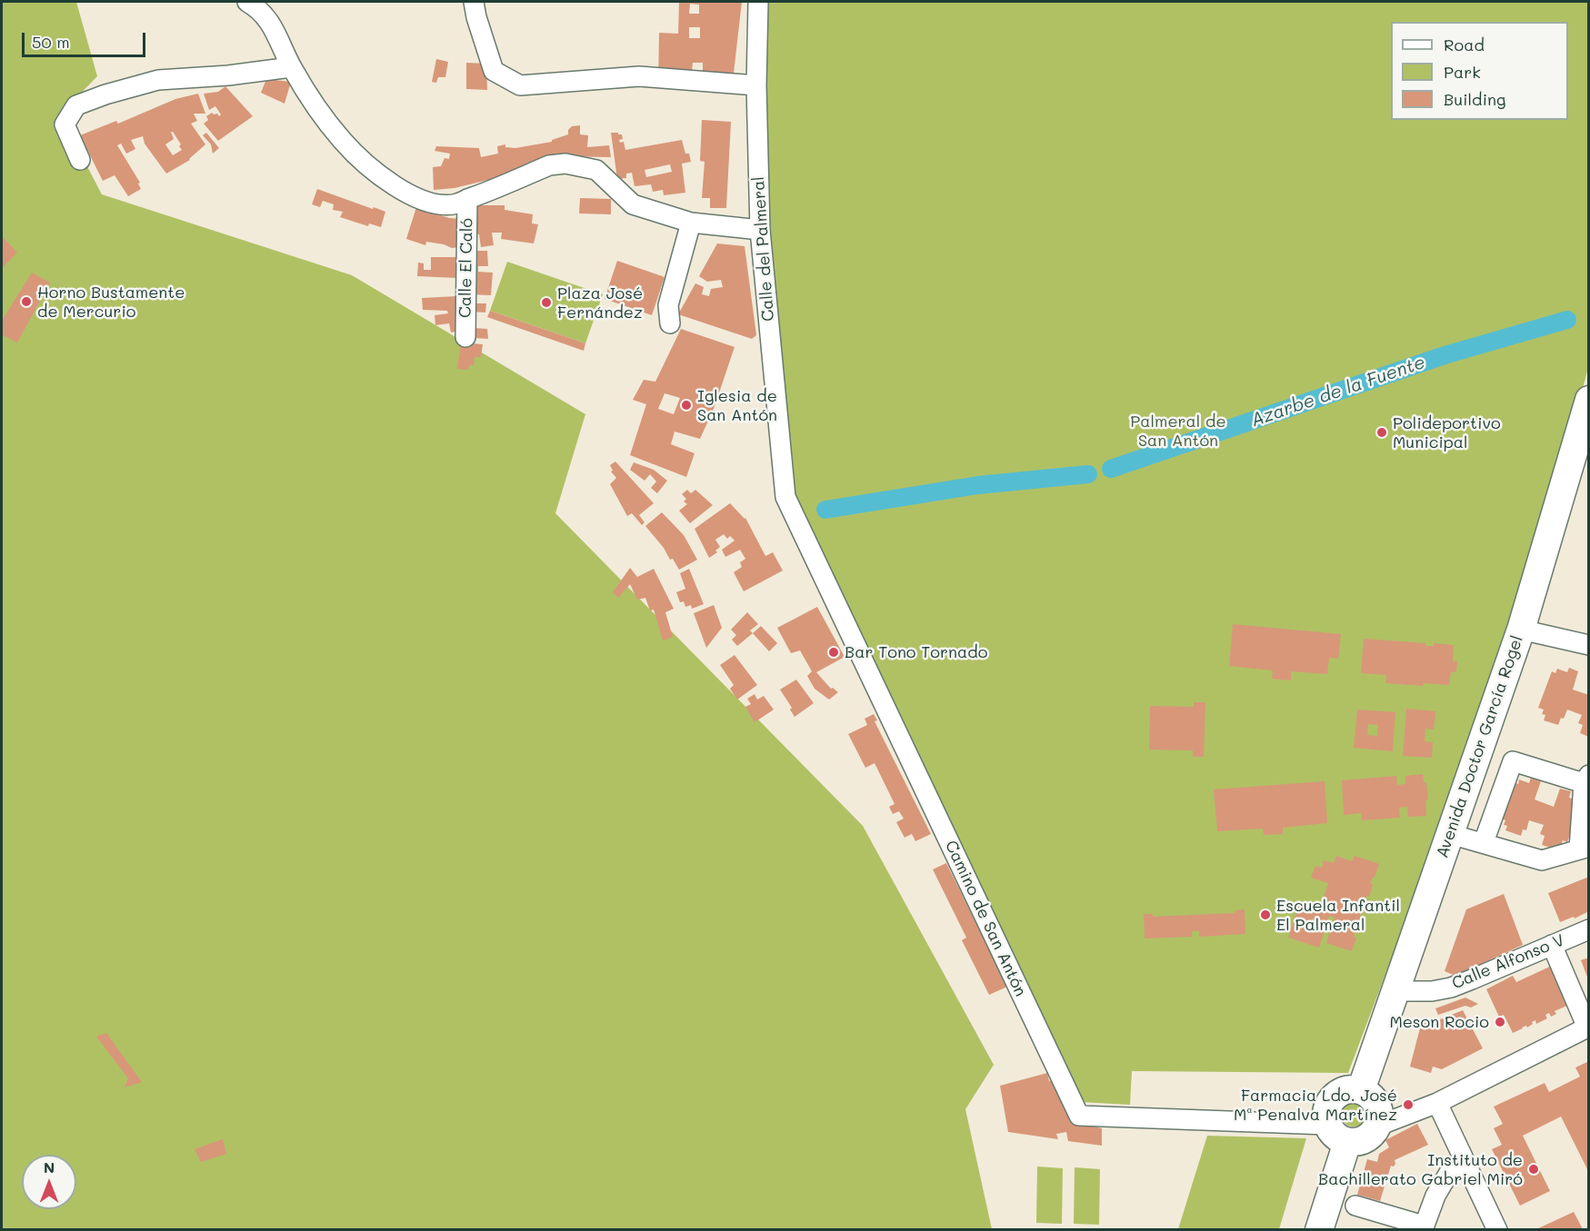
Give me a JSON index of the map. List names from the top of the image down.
{
  "streets": {
    "street": [
      "Calle del Palmeral",
      "Calle El Caló",
      "Avenida Doctor García Rogel",
      "Camino de San Antón",
      "Calle Alfonso V"
    ]
  },
  "crossings": [
    ["Calle del Palmeral", "Camino de San Antón"],
    ["Avenida Doctor García Rogel", "Camino de San Antón"],
    ["Avenida Doctor García Rogel", "Calle Alfonso V"]
  ],
  "water": ["Azarbe de la Fuente"],
  "parks": ["Palmeral de San Antón"],
  "places": [
    "Horno Bustamente de Mercurio",
    "Plaza José Fernández",
    "Iglesia de San Antón",
    "Polideportivo Municipal",
    "Bar Tono Tornado",
    "Escuela Infantil El Palmeral",
    "Meson Rocio",
    "Farmacia Ldo. José Mª Penalva Martínez",
    "Instituto de Bachillerato Gabriel Miró"
  ],
  "legend": ["Road", "Park", "Building"],
  "scale_bar": "50 m",
  "north": "top"
}
